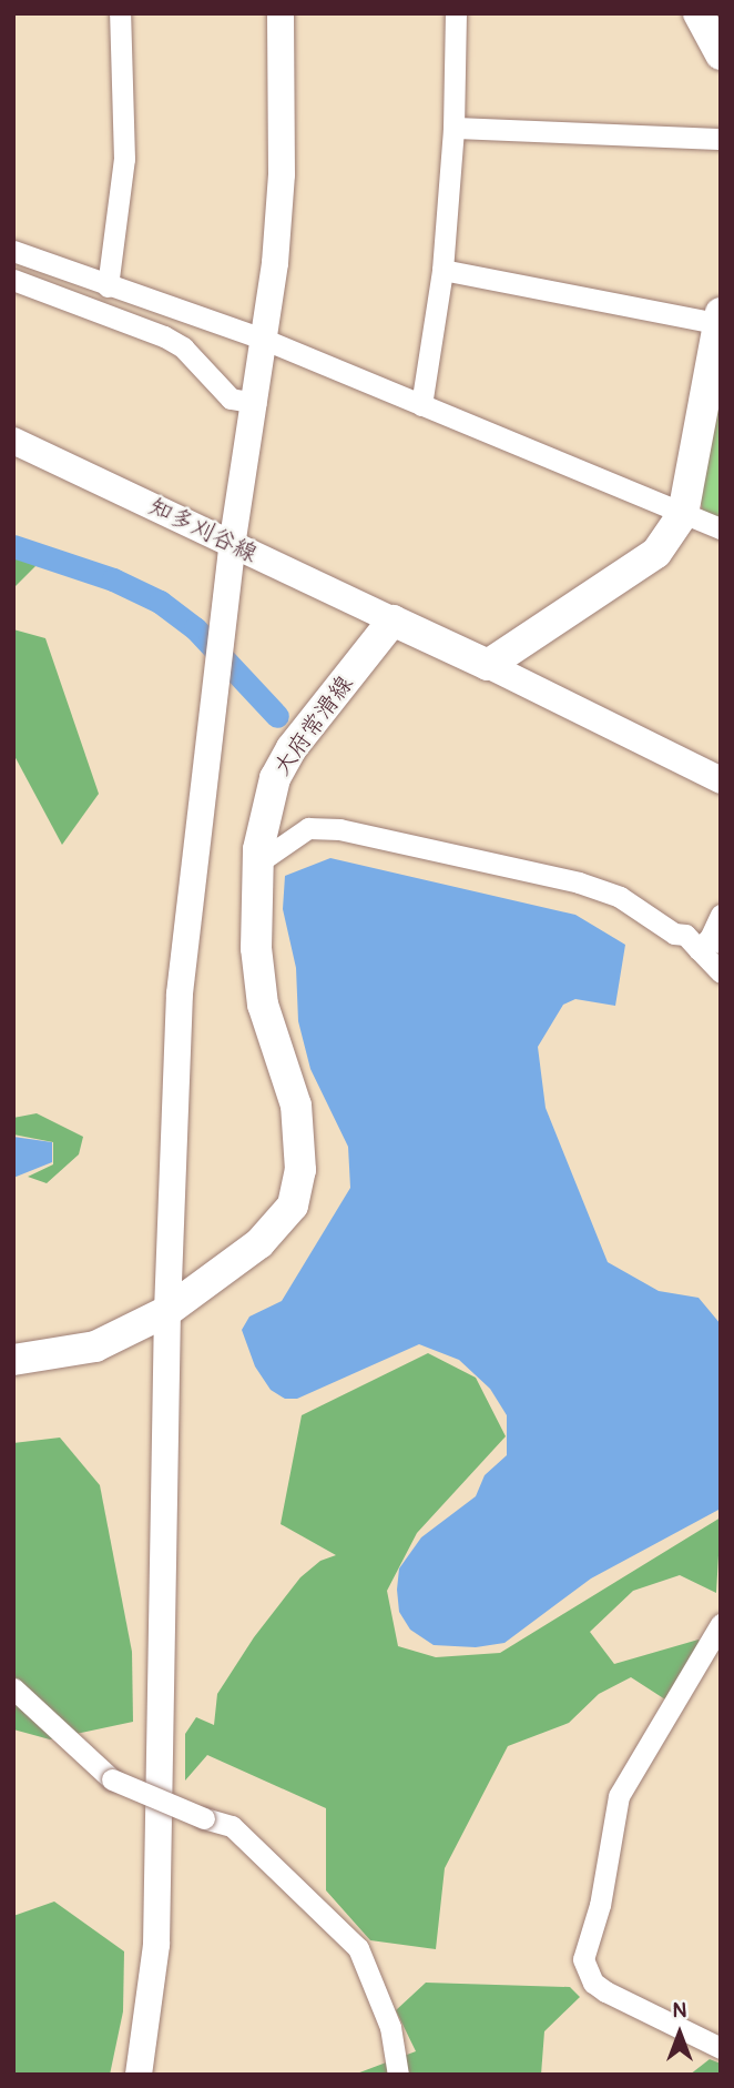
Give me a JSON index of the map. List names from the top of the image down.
{
  "streets": {
    "main road": ["大府常滑線"],
    "street": ["知多刈谷線"]
  },
  "crossings": [
    ["知多刈谷線", "大府常滑線"]
  ],
  "north": "top"
}
